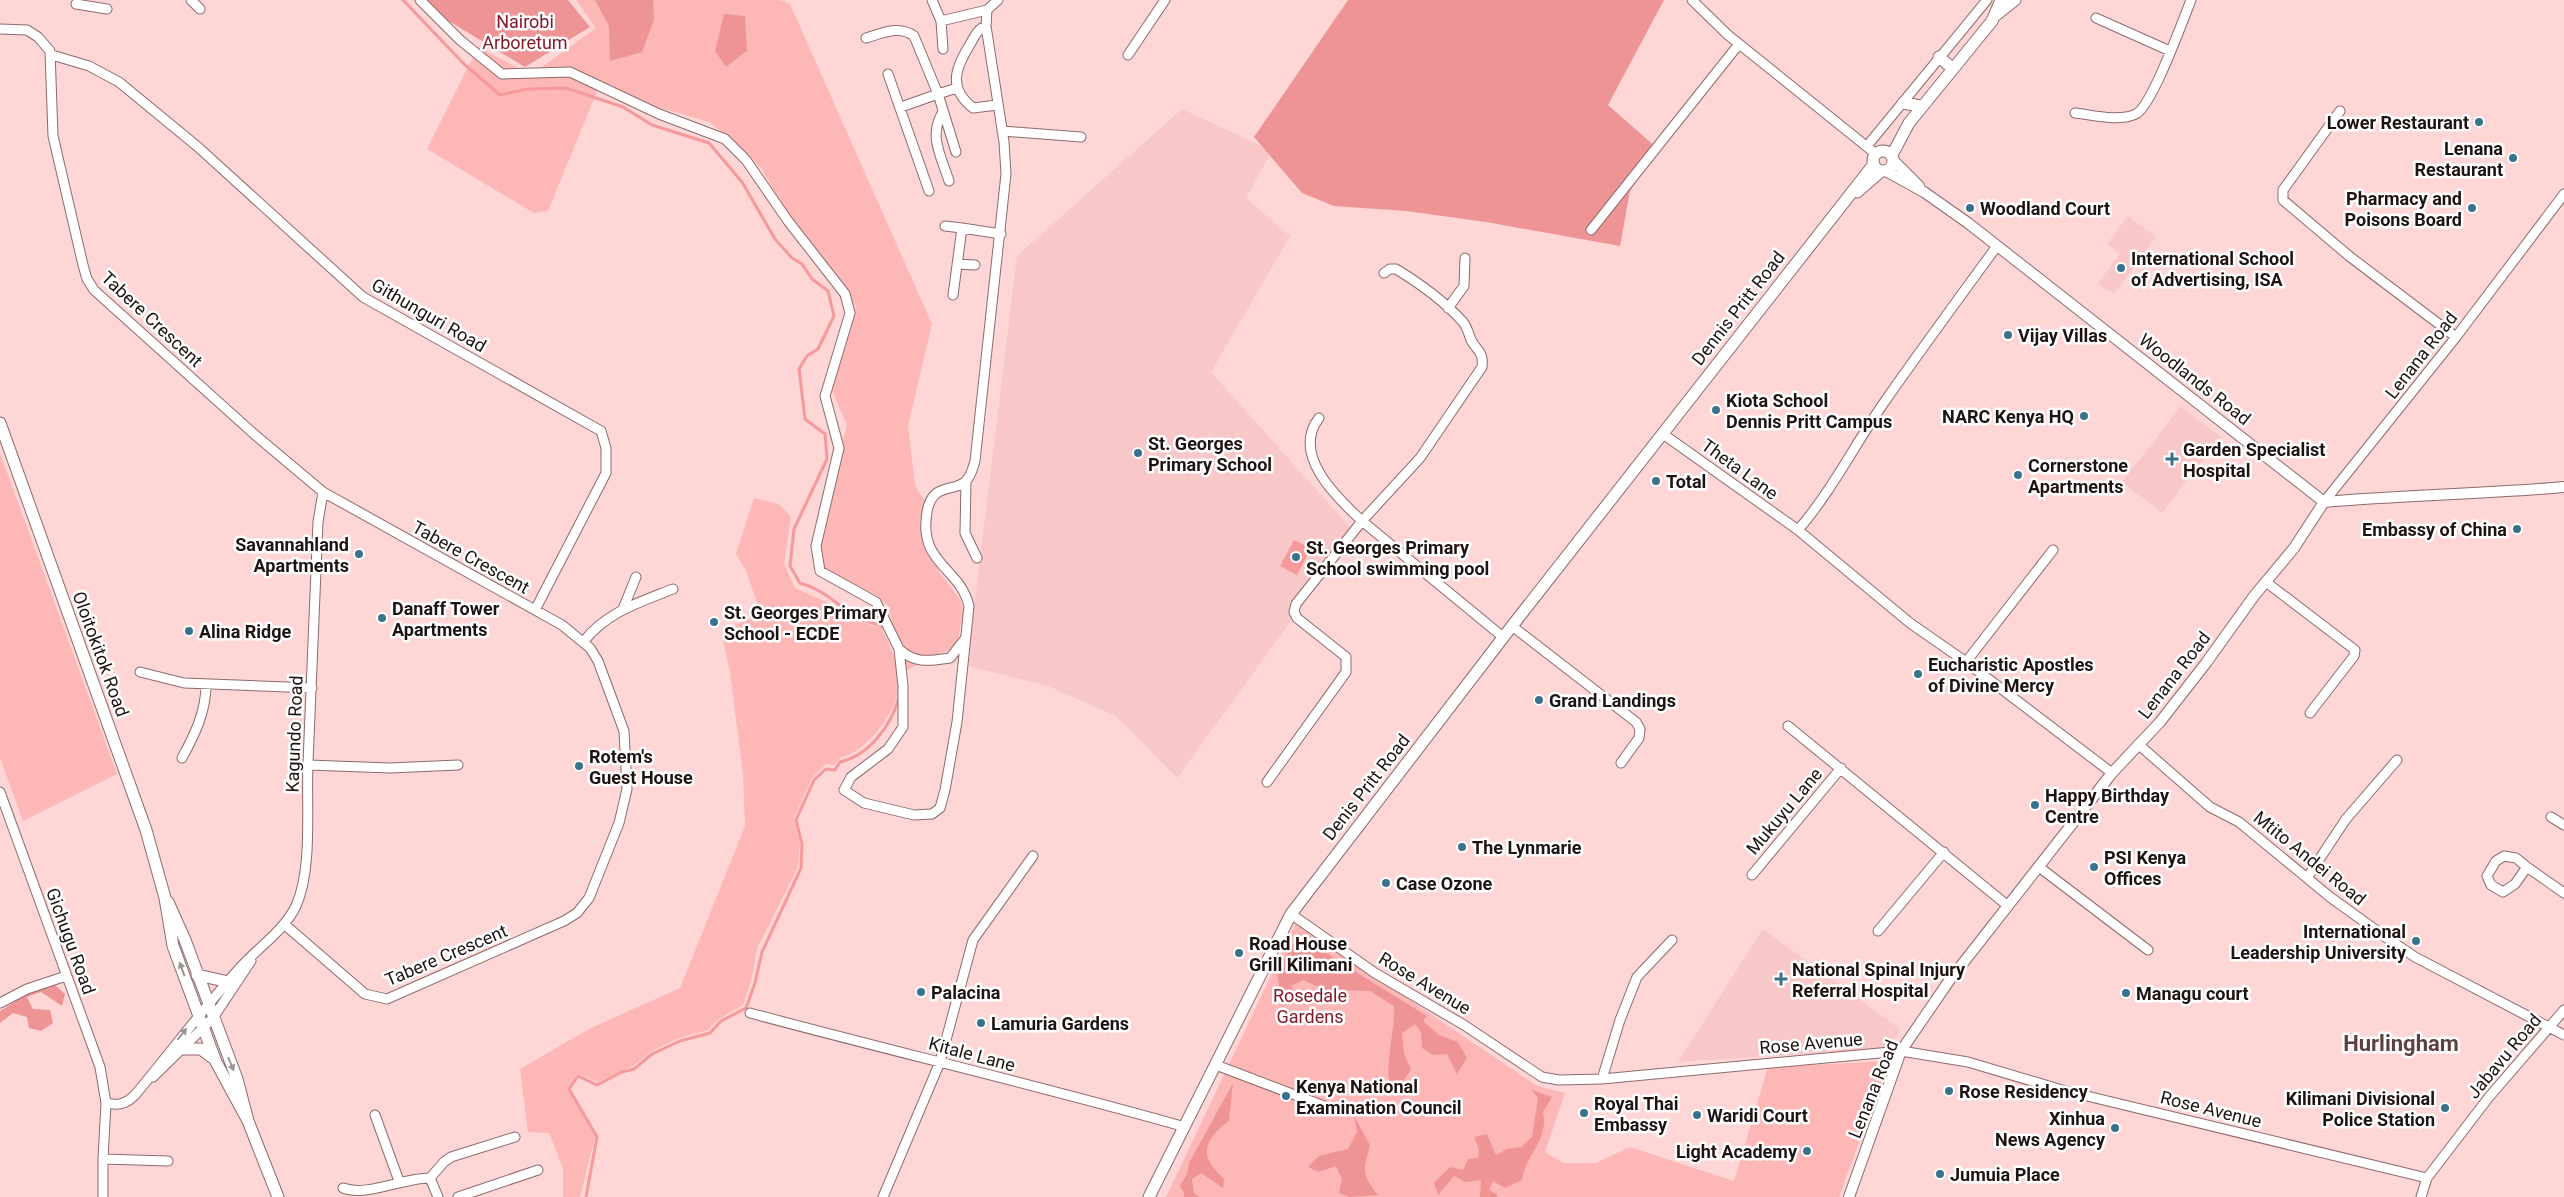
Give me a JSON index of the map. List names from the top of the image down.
{
  "streets": {
    "main road": ["Dennis Pritt Road", "Oloitokitok Road", "Denis Pritt Road"],
    "street": [
      "Githunguri Road",
      "Tabere Crescent",
      "Lenana Road",
      "Woodlands Road",
      "Theta Lane",
      "Kagundo Road",
      "Mukuyu Lane",
      "Mtito Andei Road",
      "Gichugu Road",
      "Rose Avenue",
      "Kitale Lane",
      "Jabavu Road"
    ]
  },
  "crossings": [
    ["Dennis Pritt Road", "Woodlands Road"],
    ["Dennis Pritt Road", "Theta Lane"],
    ["Dennis Pritt Road", "Denis Pritt Road"],
    ["Githunguri Road", "Tabere Crescent"],
    ["Tabere Crescent", "Kagundo Road"],
    ["Lenana Road", "Woodlands Road"],
    ["Lenana Road", "Mukuyu Lane"],
    ["Lenana Road", "Mtito Andei Road"],
    ["Lenana Road", "Rose Avenue"],
    ["Theta Lane", "Denis Pritt Road"],
    ["Oloitokitok Road", "Kagundo Road"],
    ["Denis Pritt Road", "Rose Avenue"],
    ["Denis Pritt Road", "Kitale Lane"],
    ["Mtito Andei Road", "Jabavu Road"],
    ["Rose Avenue", "Jabavu Road"]
  ],
  "districts": ["Hurlingham"],
  "parks": ["Nairobi Arboretum", "Rosedale Gardens"],
  "places": {
    "other": [
      "Lower Restaurant",
      "Lenana Restaurant",
      "Woodland Court",
      "Pharmacy and Poisons Board",
      "International School of Advertising, ISA",
      "Vijay Villas",
      "Kiota School Dennis Pritt Campus",
      "NARC Kenya HQ",
      "St. Georges Primary School",
      "Cornerstone Apartments",
      "Total",
      "Embassy of China",
      "Savannahland Apartments",
      "St. Georges Primary School swimming pool",
      "Danaff Tower Apartments",
      "St. Georges Primary School - ECDE",
      "Alina Ridge",
      "Eucharistic Apostles of Divine Mercy",
      "Grand Landings",
      "Rotem's Guest House",
      "Happy Birthday Centre",
      "The Lynmarie",
      "PSI Kenya Offices",
      "Case Ozone",
      "International Leadership University",
      "Road House Grill Kilimani",
      "Palacina",
      "Managu court",
      "Lamuria Gardens",
      "Rose Residency",
      "Kenya National Examination Council",
      "Kilimani Divisional Police Station",
      "Royal Thai Embassy",
      "Waridi Court",
      "Xinhua News Agency",
      "Light Academy",
      "Jumuia Place"
    ],
    "health": ["Garden Specialist Hospital", "National Spinal Injury Referral Hospital"]
  }
}
